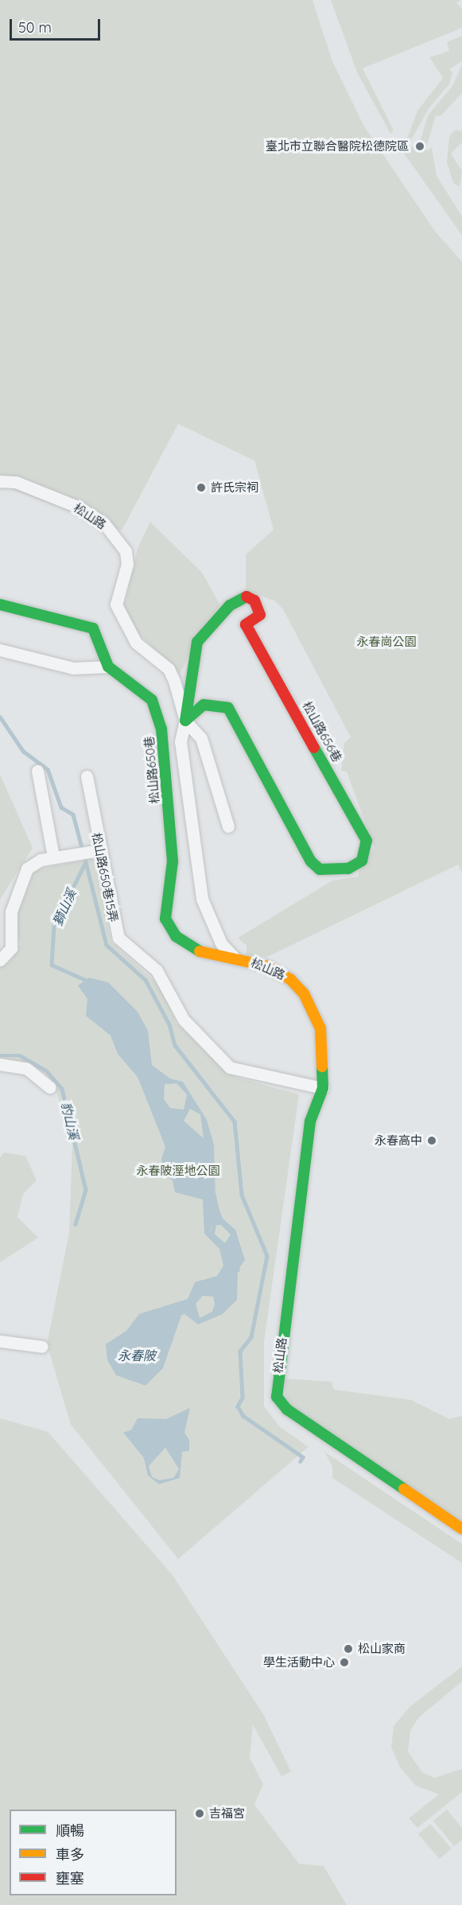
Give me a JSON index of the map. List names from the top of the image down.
{
  "streets": {
    "street": [
      "松山路",
      "松山路656巷",
      "松山路650巷",
      "松山路650巷15弄"
    ]
  },
  "crossings": [
    ["松山路", "松山路656巷"],
    ["松山路", "松山路650巷"],
    ["松山路", "松山路650巷15弄"]
  ],
  "water": ["獅山溪", "豹山溪", "永春陂"],
  "parks": ["永春崗公園", "永春陂溼地公園"],
  "places": [
    "臺北市立聯合醫院松德院區",
    "許氏宗祠",
    "永春高中",
    "松山家商",
    "學生活動中心",
    "吉福宮"
  ],
  "legend": ["順暢", "車多", "壅塞"],
  "scale_bar": "50 m"
}
